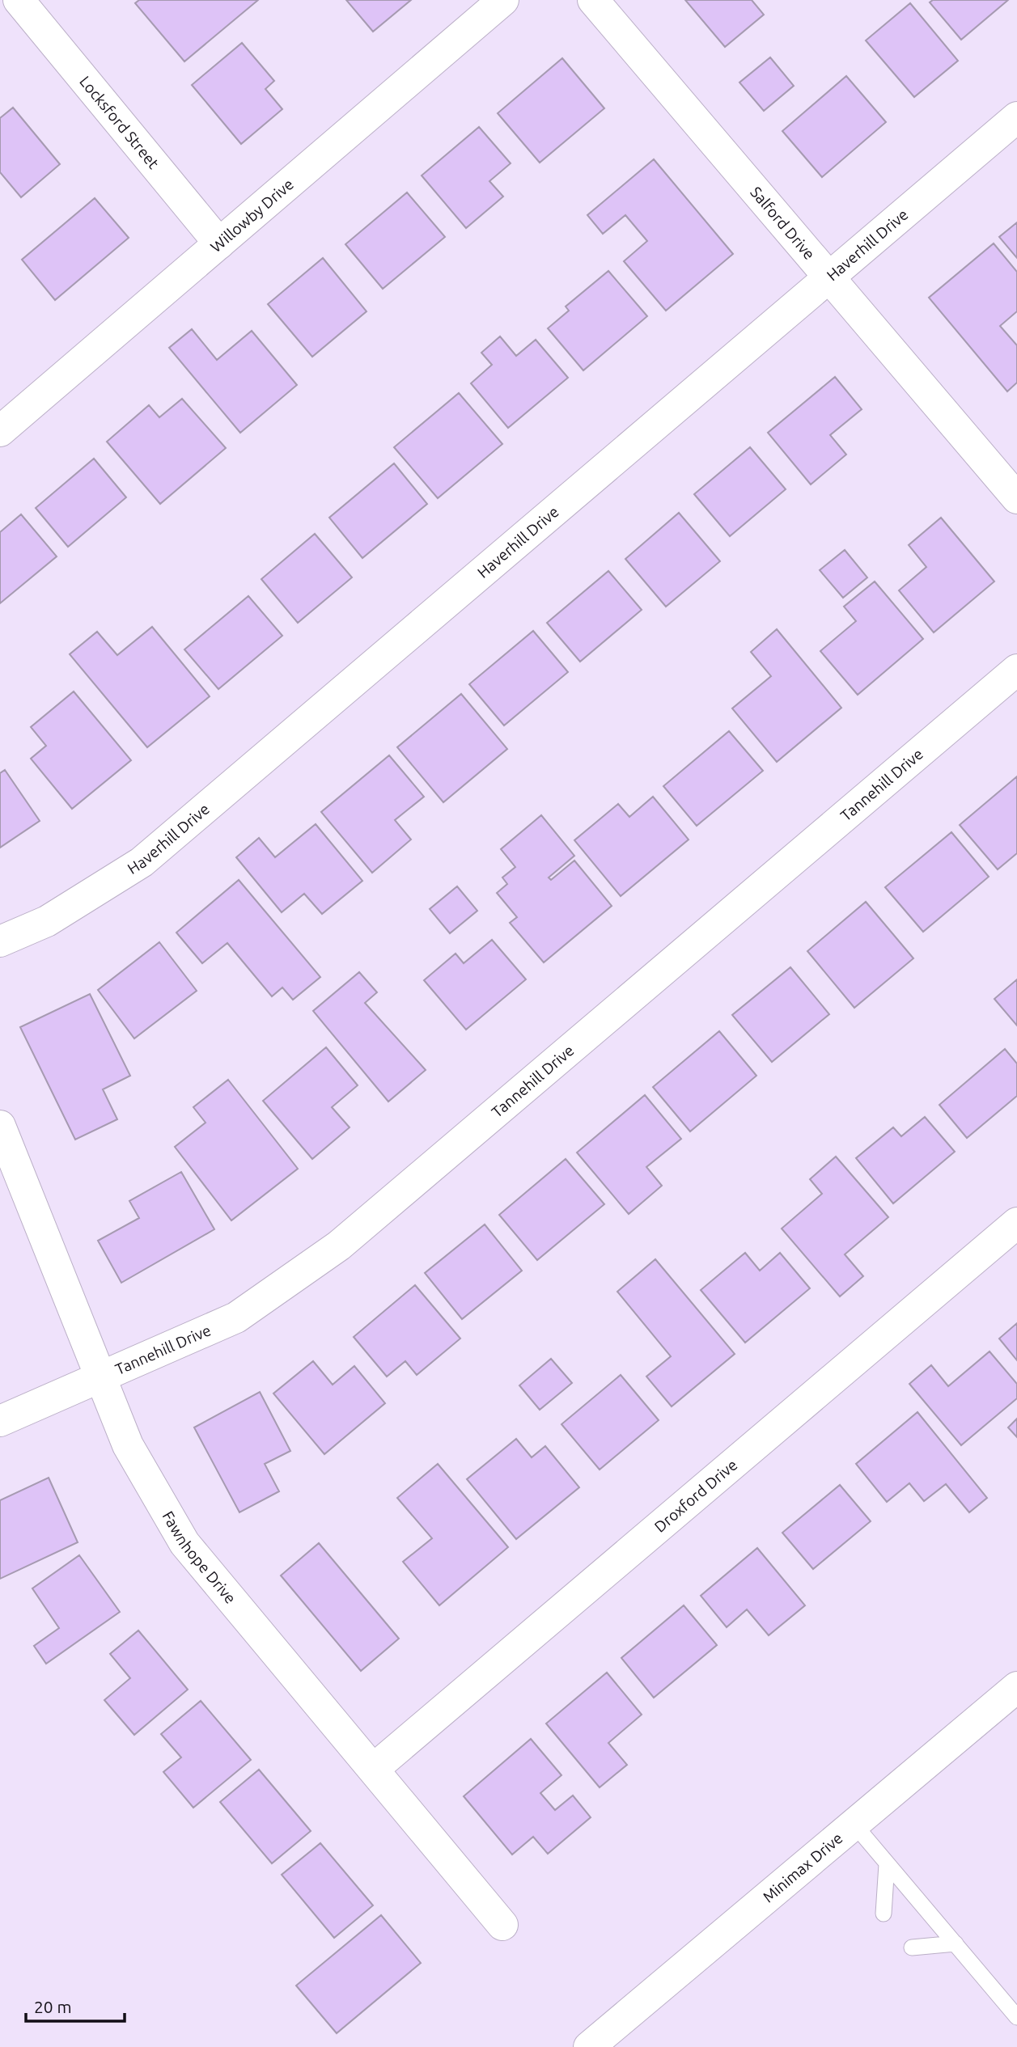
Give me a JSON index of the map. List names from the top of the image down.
{
  "streets": {
    "street": [
      "Locksford Street",
      "Willowby Drive",
      "Salford Drive",
      "Haverhill Drive",
      "Tannehill Drive",
      "Droxford Drive",
      "Fawnhope Drive",
      "Minimax Drive"
    ]
  },
  "crossings": [
    ["Locksford Street", "Willowby Drive"],
    ["Salford Drive", "Haverhill Drive"],
    ["Tannehill Drive", "Fawnhope Drive"],
    ["Droxford Drive", "Fawnhope Drive"]
  ],
  "scale_bar": "20 m"
}
